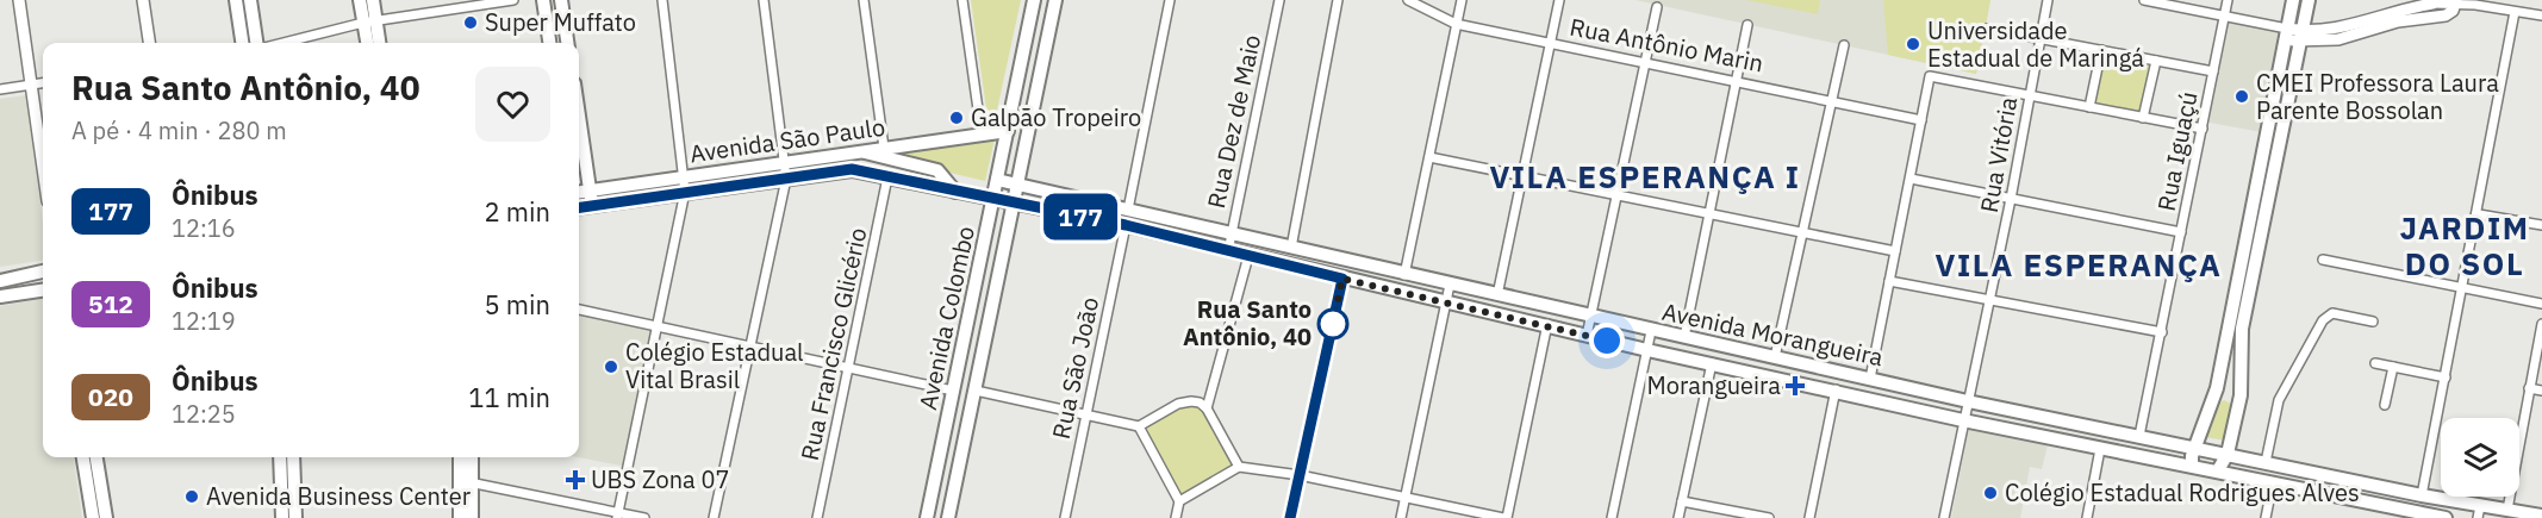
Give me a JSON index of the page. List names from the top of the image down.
{
  "streets": {
    "main road": ["Avenida São Paulo", "Avenida Colombo", "Avenida Morangueira"],
    "street": [
      "Rua Antônio Marin",
      "Rua Dez de Maio",
      "Rua Iguaçú",
      "Rua Vitória",
      "Rua Francisco Glicério",
      "Rua São João"
    ]
  },
  "crossings": [
    ["Rua Dez de Maio", "Avenida Morangueira"],
    ["Avenida São Paulo", "Avenida Colombo"],
    ["Avenida São Paulo", "Avenida Morangueira"],
    ["Avenida São Paulo", "Rua Francisco Glicério"],
    ["Rua Iguaçú", "Avenida Morangueira"],
    ["Rua Vitória", "Avenida Morangueira"],
    ["Avenida Colombo", "Avenida Morangueira"],
    ["Avenida Morangueira", "Rua São João"]
  ],
  "districts": ["VILA ESPERANÇA I", "JARDIM DO SOL", "VILA ESPERANÇA"],
  "places": {
    "other": [
      "Super Muffato",
      "Universidade Estadual de Maringá",
      "CMEI Professora Laura Parente Bossolan",
      "Galpão Tropeiro",
      "Rua Santo Antônio, 40",
      "Colégio Estadual Vital Brasil",
      "Colégio Estadual Rodrigues Alves",
      "Avenida Business Center"
    ],
    "health": ["Morangueira", "UBS Zona 07"]
  },
  "lines": ["bus line 177"],
  "page": {
    "on_map": "177",
    "heading": ["Rua Santo Antônio, 40", "A pé · 4 min · 280 m"],
    "list": [
      {
        "mark": "177",
        "name": "Ônibus",
        "note": "12:16",
        "value": "2 min"
      },
      {
        "mark": "512",
        "name": "Ônibus",
        "note": "12:19",
        "value": "5 min"
      },
      {
        "mark": "020",
        "name": "Ônibus",
        "note": "12:25",
        "value": "11 min"
      }
    ]
  }
}
